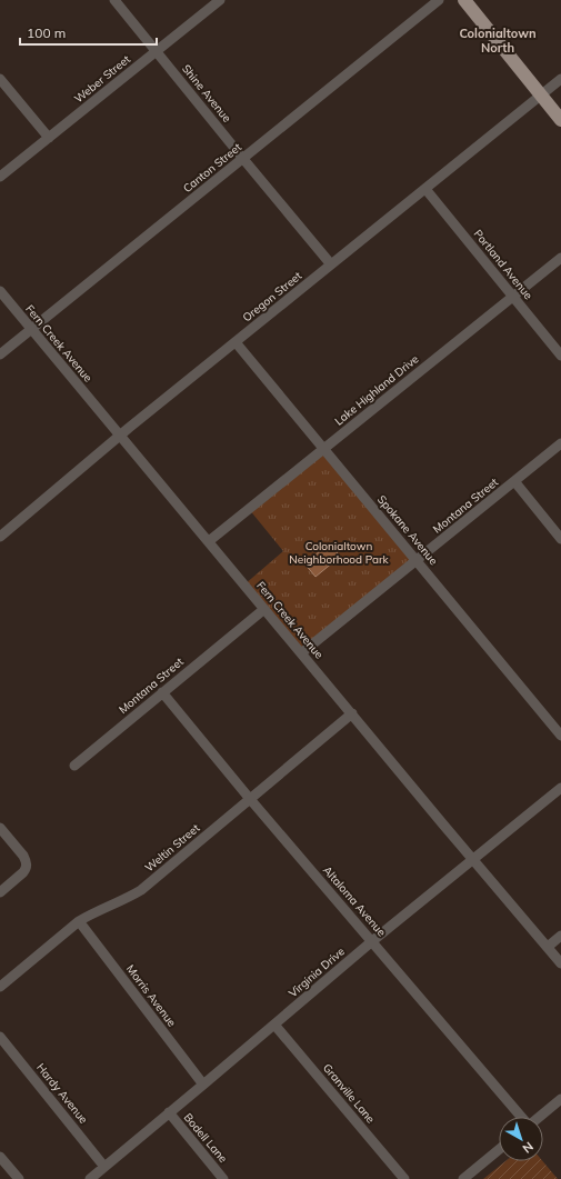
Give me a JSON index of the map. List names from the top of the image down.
{
  "streets": {
    "street": [
      "Weber Street",
      "Shine Avenue",
      "Canton Street",
      "Portland Avenue",
      "Oregon Street",
      "Fern Creek Avenue",
      "Lake Highland Drive",
      "Montana Street",
      "Spokane Avenue",
      "Weltin Street",
      "Altaloma Avenue",
      "Virginia Drive",
      "Morris Avenue",
      "Hardy Avenue",
      "Granville Lane",
      "Bodell Lane"
    ]
  },
  "crossings": [
    ["Weber Street", "Shine Avenue"],
    ["Shine Avenue", "Canton Street"],
    ["Shine Avenue", "Oregon Street"],
    ["Canton Street", "Fern Creek Avenue"],
    ["Portland Avenue", "Oregon Street"],
    ["Portland Avenue", "Lake Highland Drive"],
    ["Oregon Street", "Fern Creek Avenue"],
    ["Oregon Street", "Spokane Avenue"],
    ["Fern Creek Avenue", "Lake Highland Drive"],
    ["Fern Creek Avenue", "Montana Street"],
    ["Fern Creek Avenue", "Weltin Street"],
    ["Fern Creek Avenue", "Virginia Drive"],
    ["Lake Highland Drive", "Spokane Avenue"],
    ["Montana Street", "Spokane Avenue"],
    ["Montana Street", "Altaloma Avenue"],
    ["Weltin Street", "Altaloma Avenue"],
    ["Weltin Street", "Morris Avenue"],
    ["Altaloma Avenue", "Virginia Drive"],
    ["Virginia Drive", "Morris Avenue"],
    ["Virginia Drive", "Hardy Avenue"],
    ["Virginia Drive", "Granville Lane"],
    ["Virginia Drive", "Bodell Lane"]
  ],
  "districts": ["Colonialtown North"],
  "parks": ["Colonialtown Neighborhood Park"],
  "scale_bar": "100 m",
  "north": "bottom right"
}
